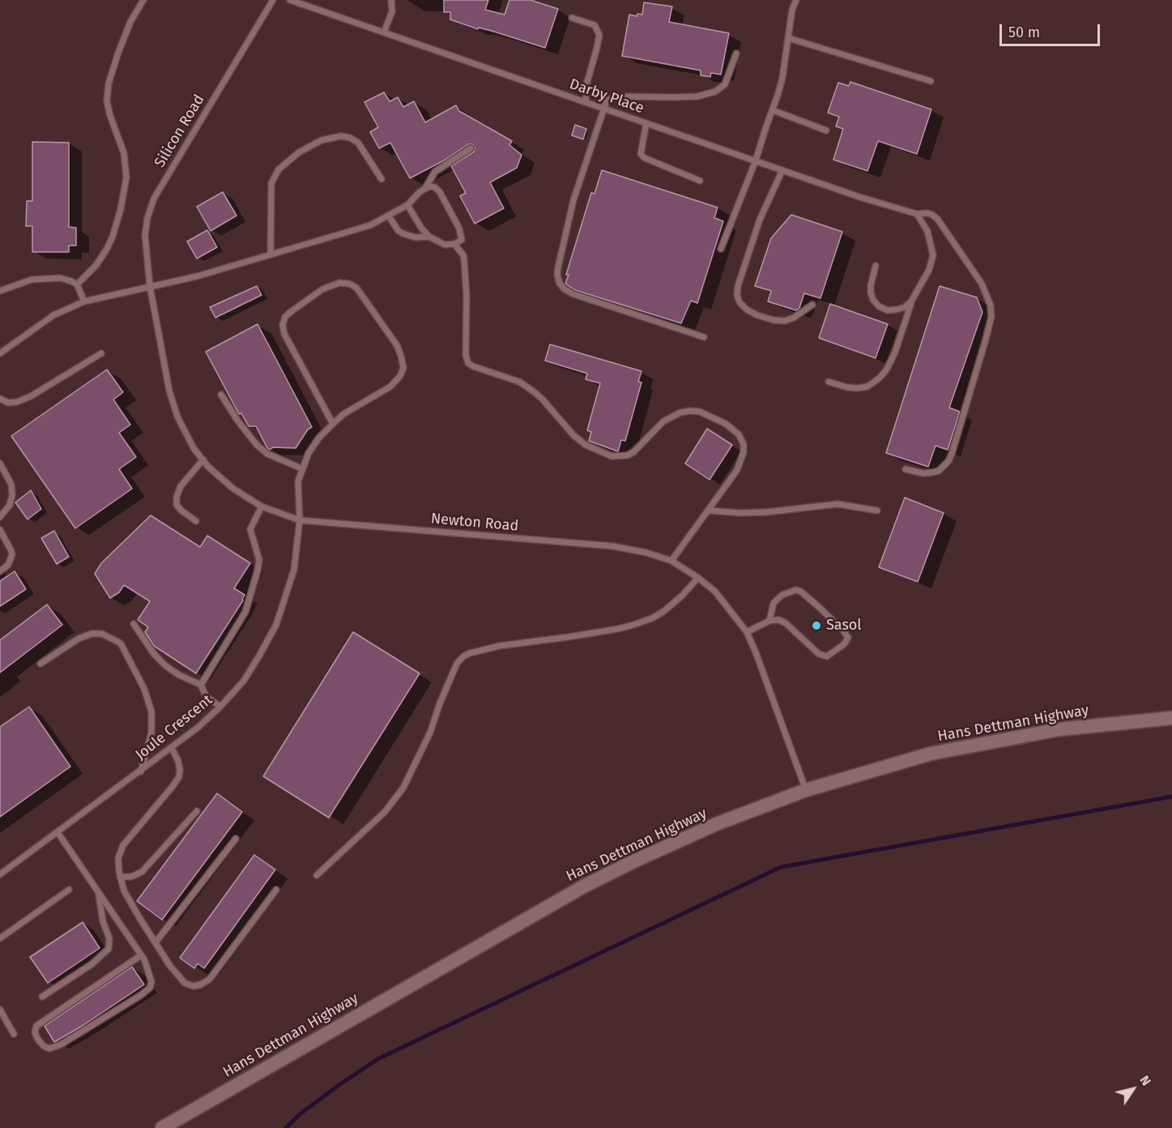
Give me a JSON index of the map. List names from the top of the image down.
{
  "streets": {
    "street": ["Hans Dettman Highway"],
    "lane": [
      "Darby Place",
      "Silicon Road",
      "Newton Road",
      "Joule Crescent"
    ]
  },
  "crossings": [
    ["Silicon Road", "Newton Road"],
    ["Newton Road", "Hans Dettman Highway"],
    ["Newton Road", "Joule Crescent"]
  ],
  "places": ["Sasol"],
  "scale_bar": "50 m",
  "north": "top right"
}
